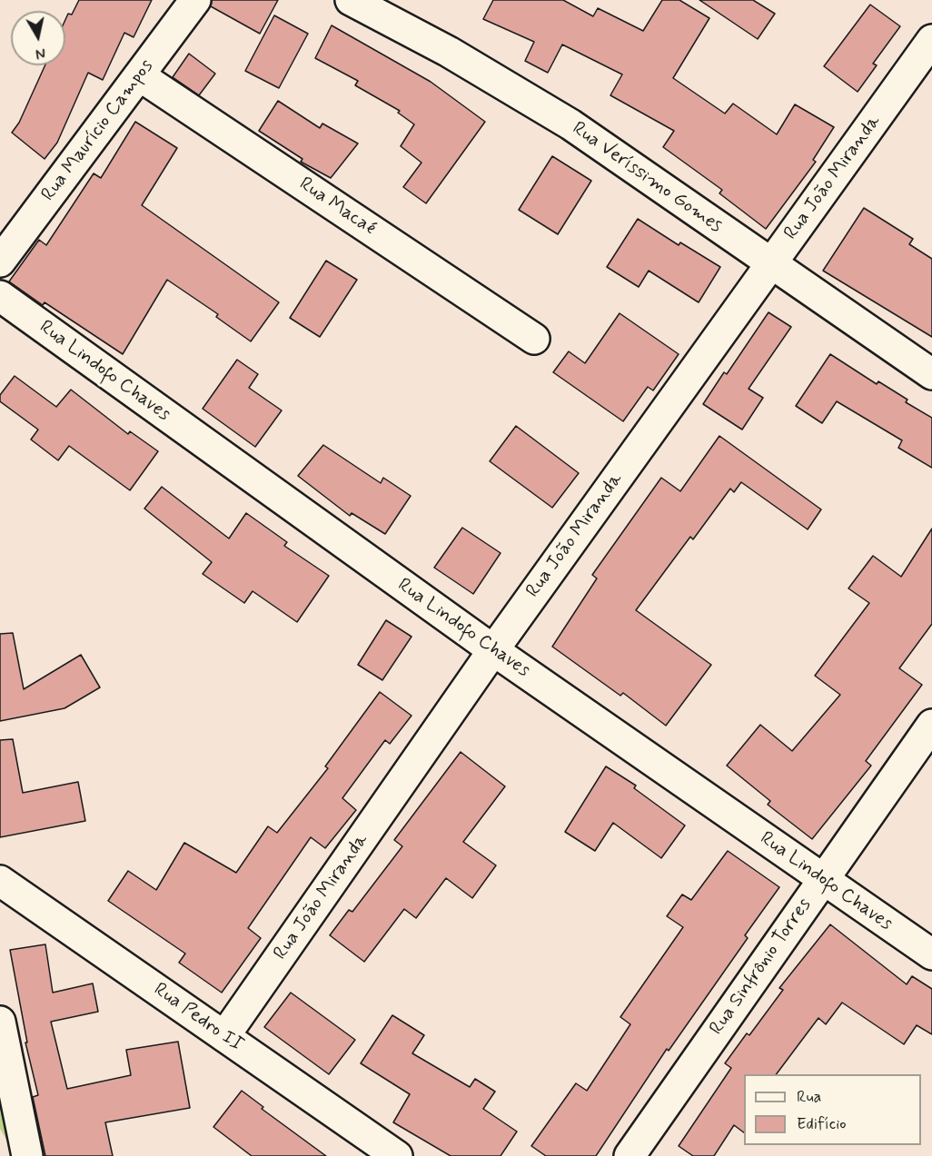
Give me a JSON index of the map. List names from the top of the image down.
{
  "streets": {
    "street": [
      "Rua Maurício Campos",
      "Rua Veríssimo Gomes",
      "Rua João Miranda",
      "Rua Macaé",
      "Rua Lindofo Chaves",
      "Rua Sinfrônio Torres",
      "Rua Pedro II"
    ]
  },
  "crossings": [
    ["Rua Maurício Campos", "Rua Macaé"],
    ["Rua Veríssimo Gomes", "Rua João Miranda"],
    ["Rua João Miranda", "Rua Lindofo Chaves"],
    ["Rua João Miranda", "Rua Pedro II"],
    ["Rua Lindofo Chaves", "Rua Sinfrônio Torres"]
  ],
  "legend": ["Rua", "Edifício"],
  "north": "bottom"
}
